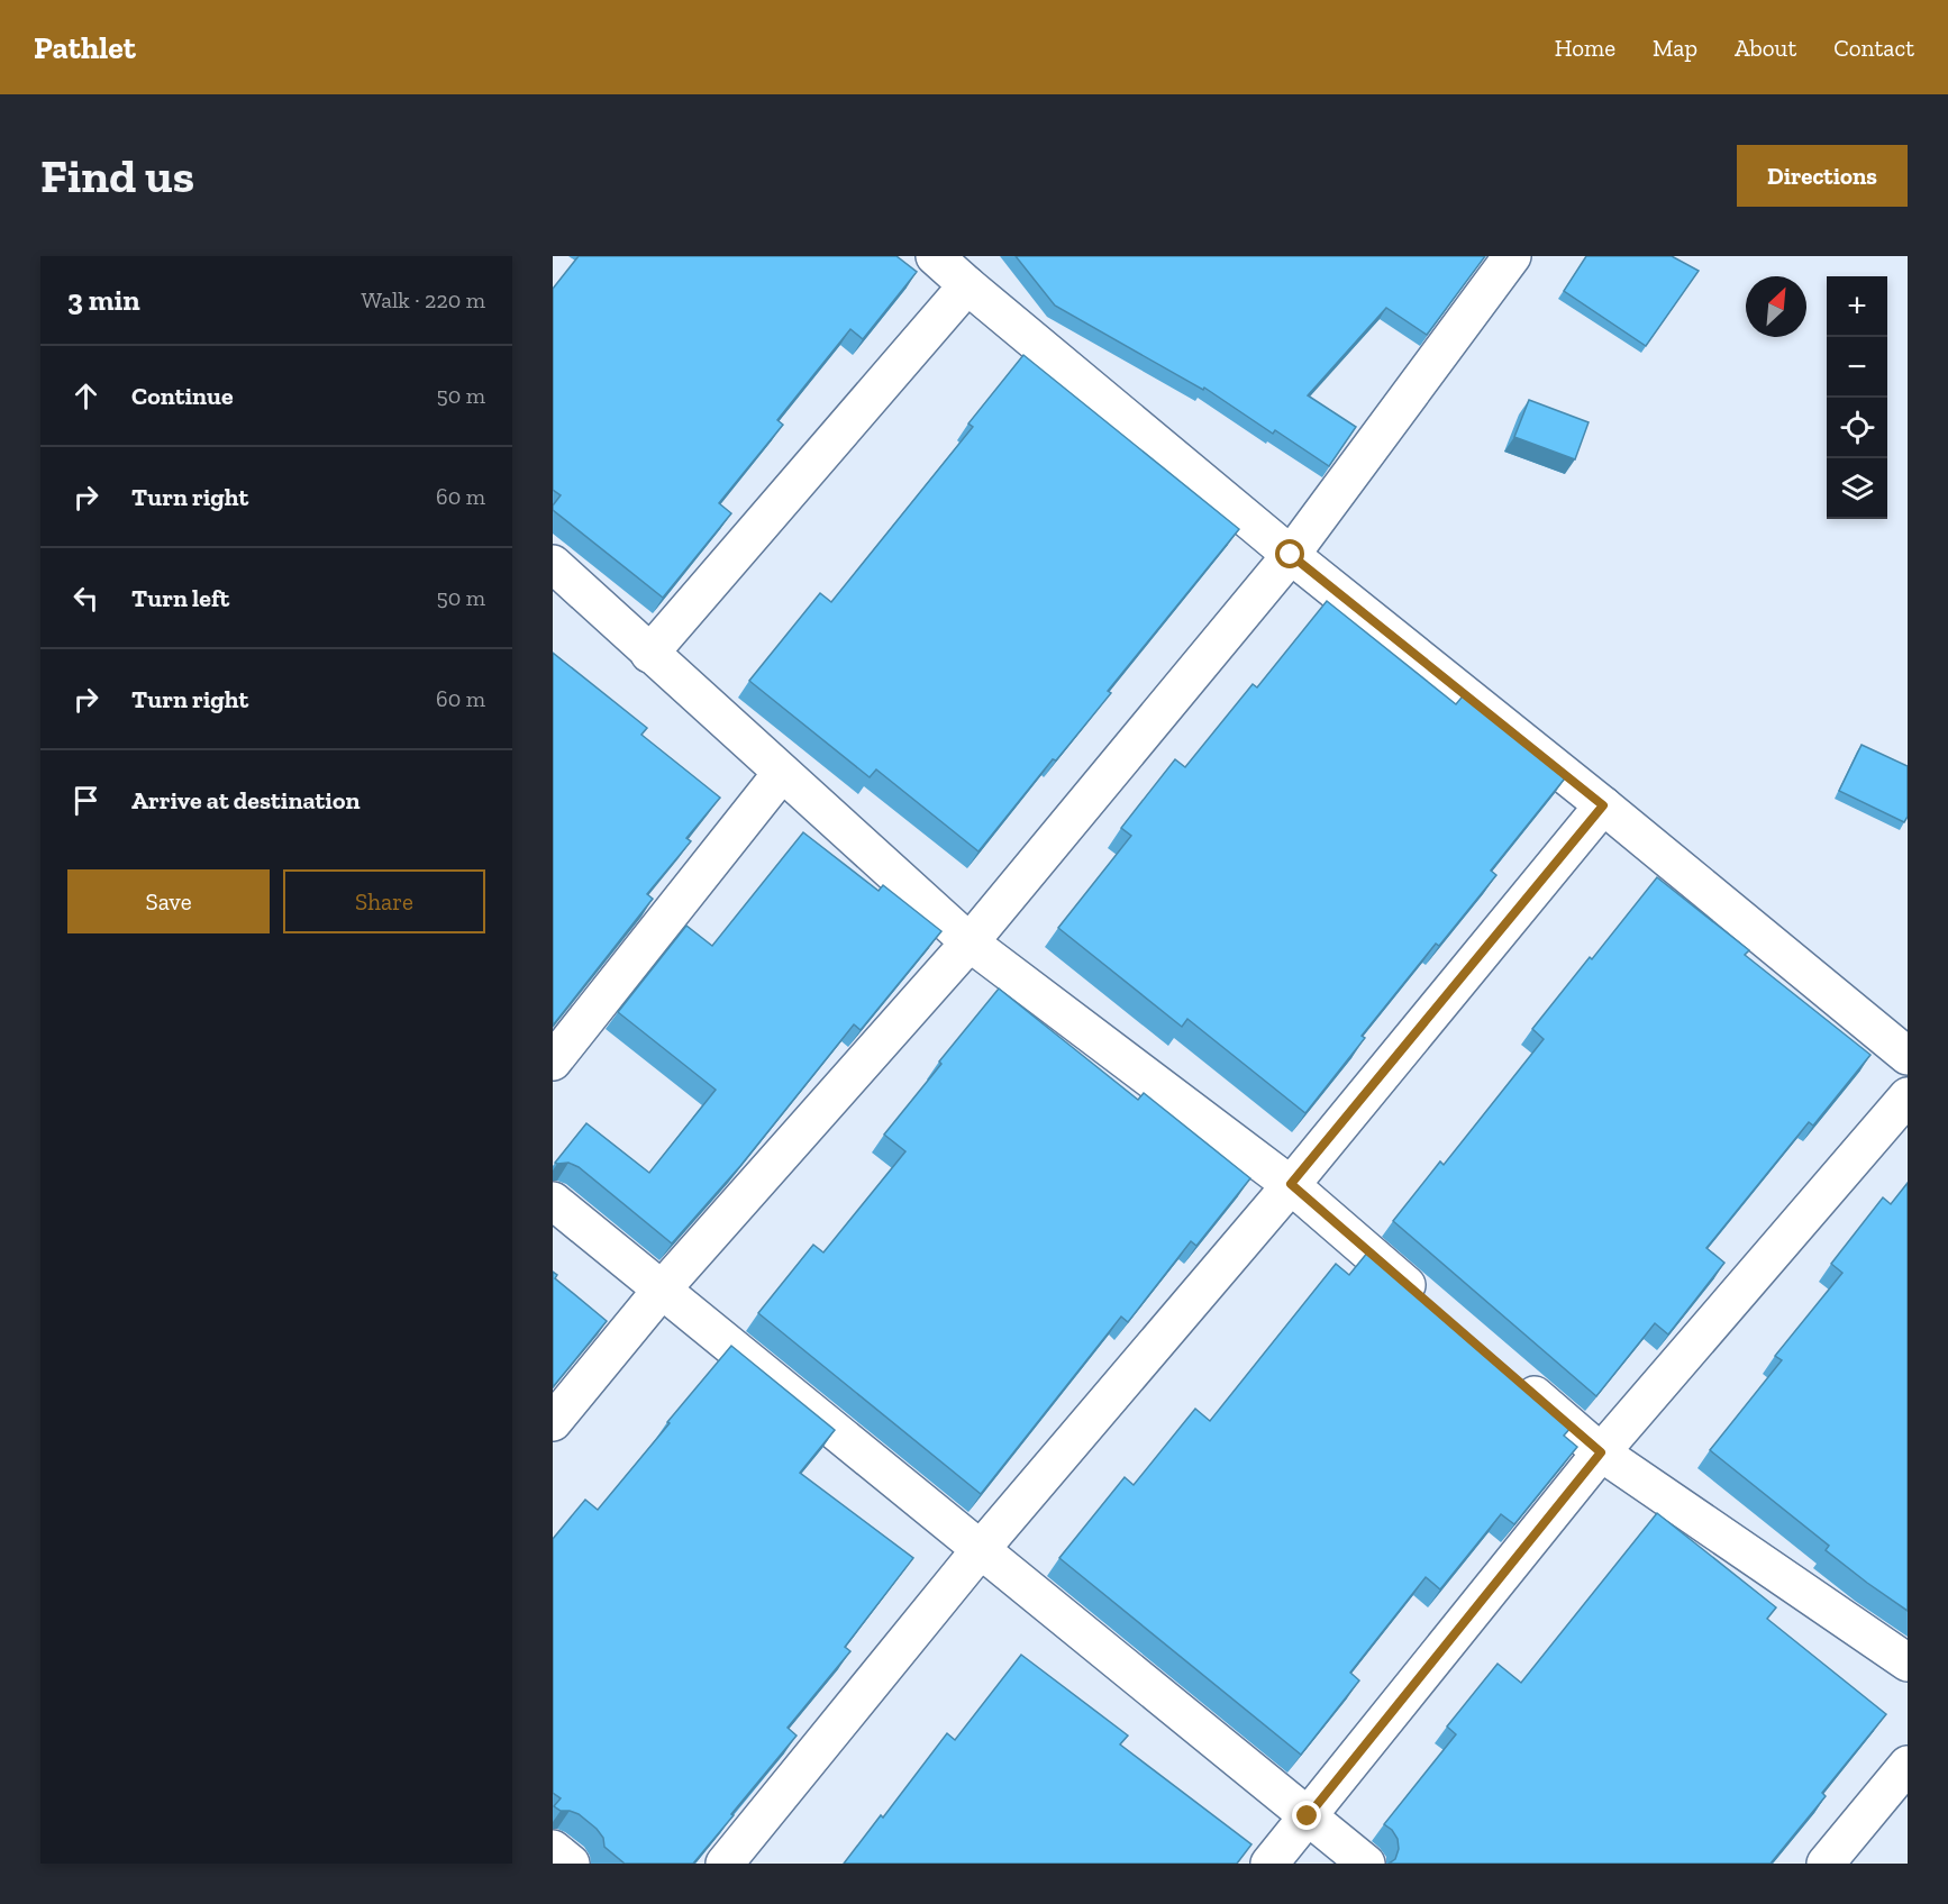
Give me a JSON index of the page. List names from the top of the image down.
{
  "north": "top right",
  "page": {
    "header": "Pathlet",
    "nav": [
      "Home",
      "Map",
      "About",
      "Contact"
    ],
    "buttons": [
      "Directions",
      ["Save", "Share"]
    ],
    "title": "Find us",
    "heading": ["3 min", "Walk · 220 m"],
    "map_buttons": ["+", "−"],
    "list": [
      ["Continue", "50 m"],
      ["Turn right", "60 m"],
      ["Turn left", "50 m"],
      ["Turn right", "60 m"],
      "Arrive at destination"
    ]
  }
}
